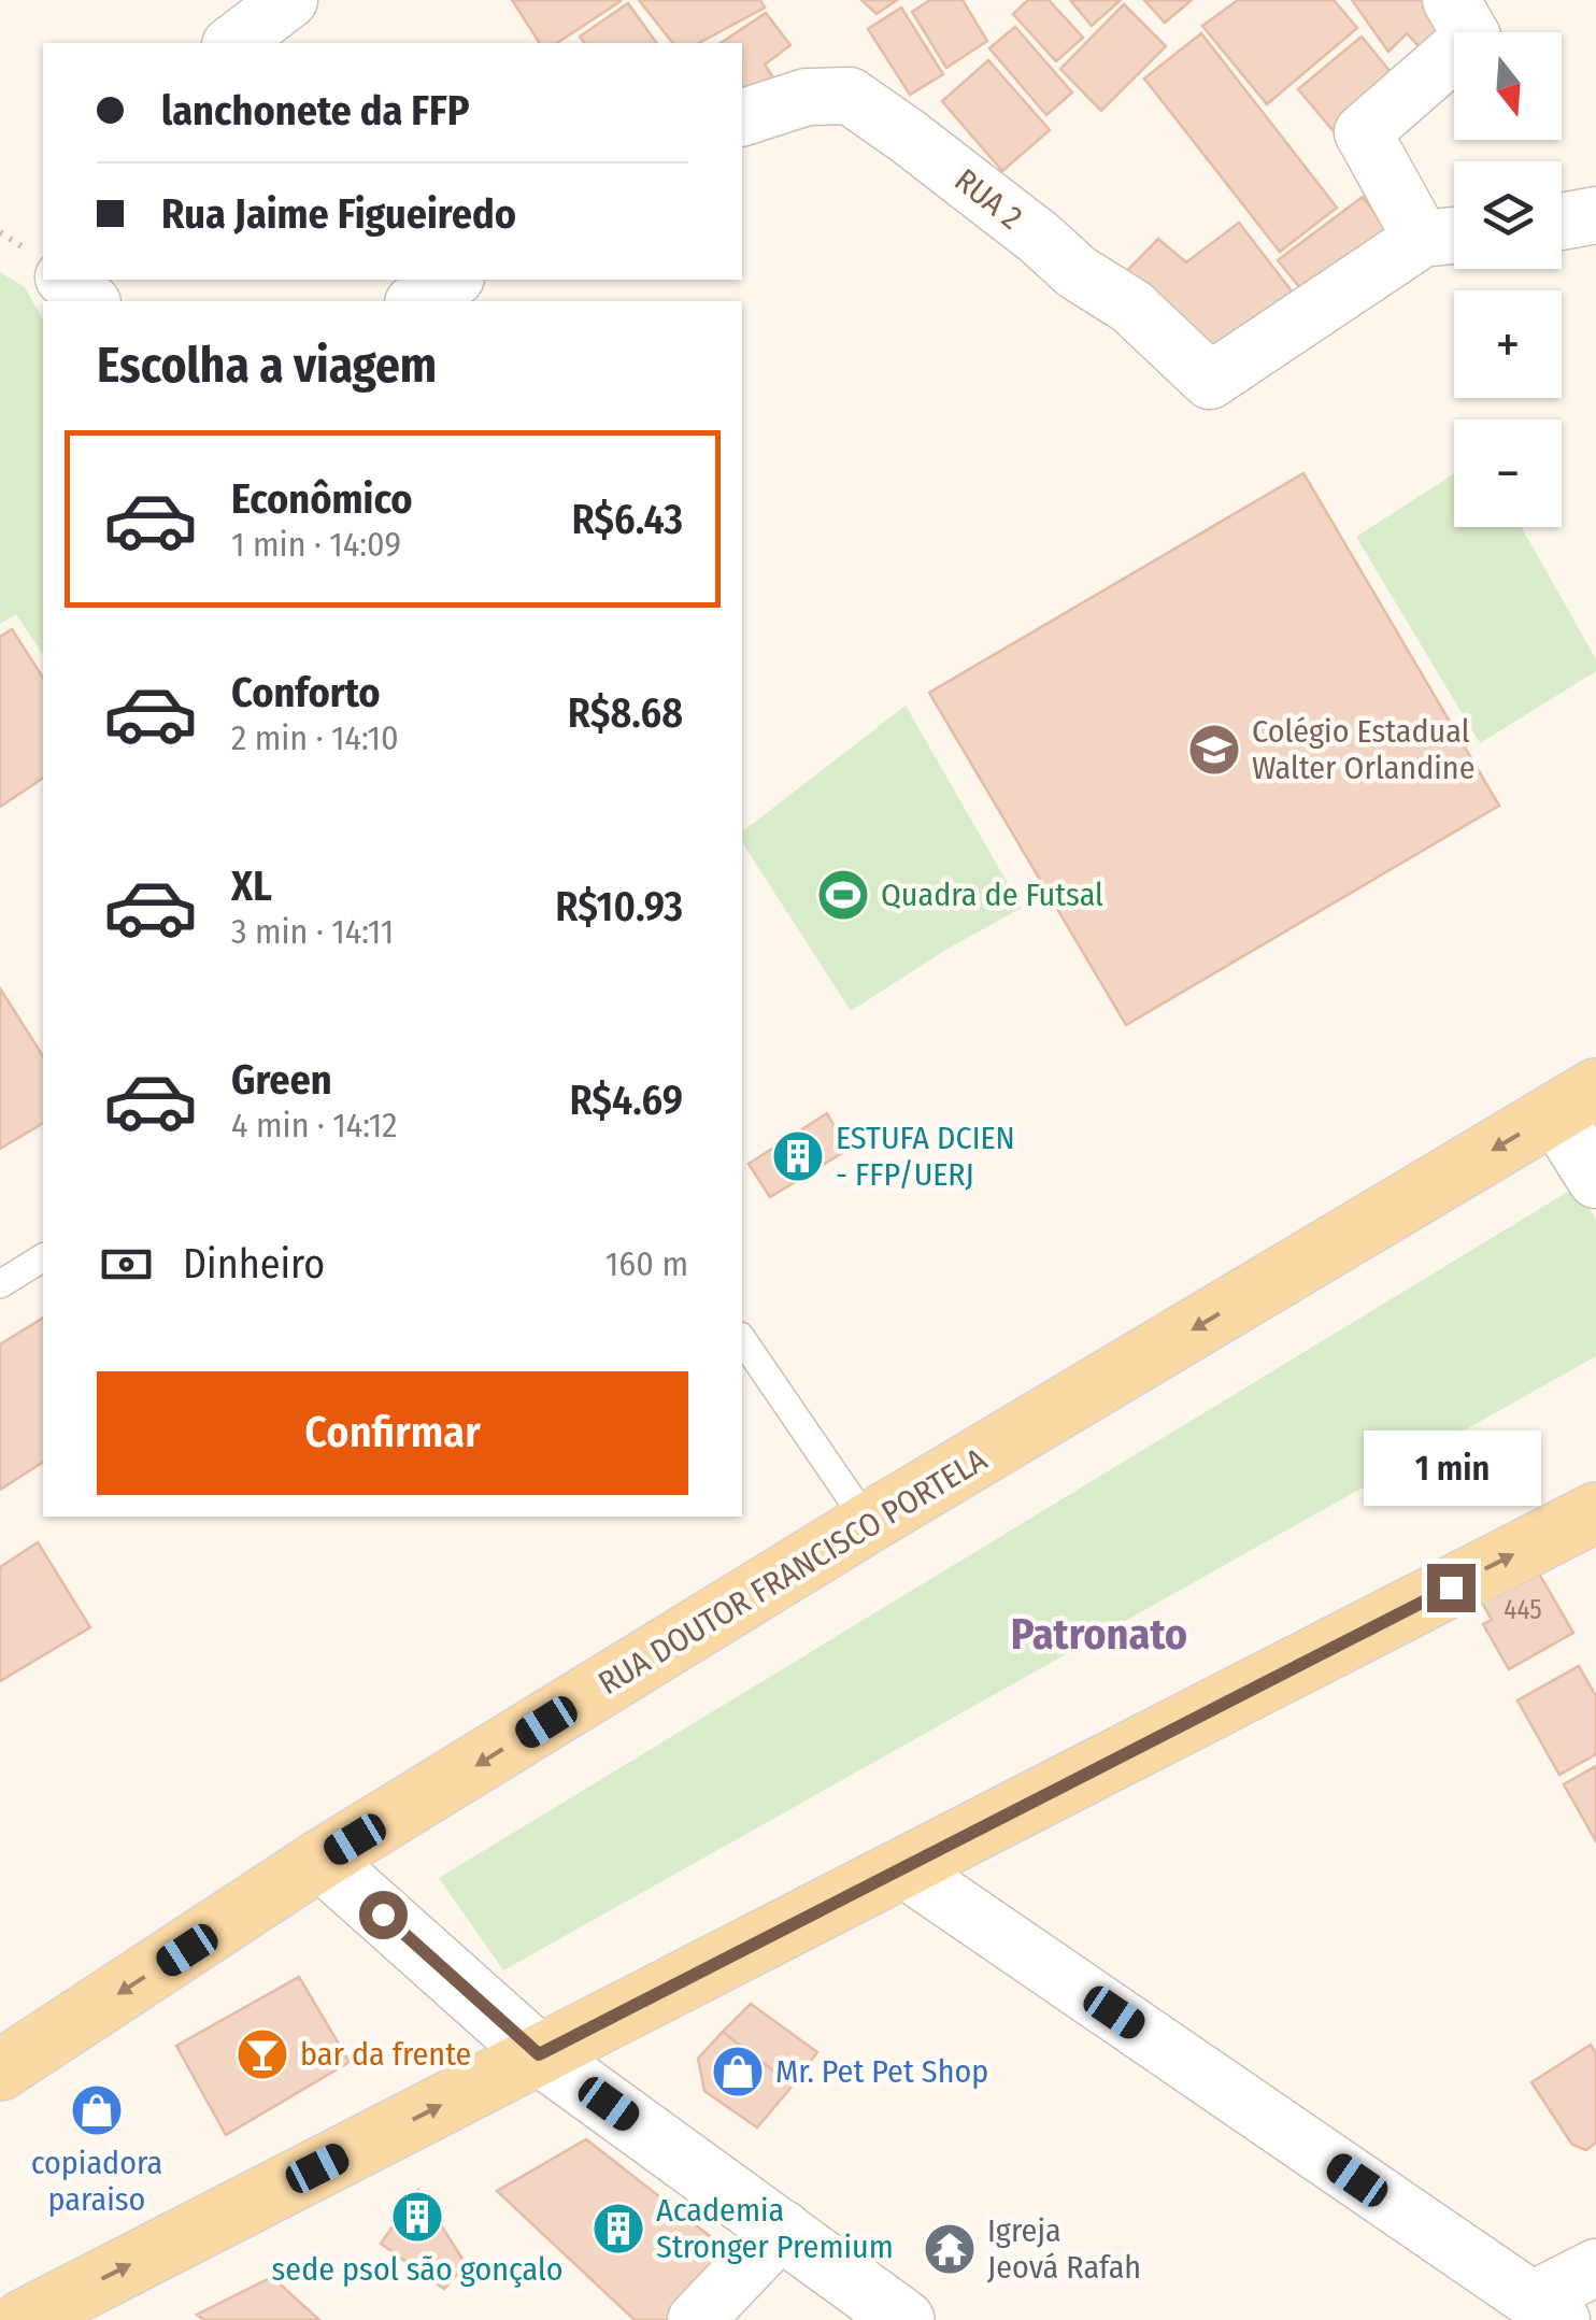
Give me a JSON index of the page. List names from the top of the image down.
{
  "streets": {
    "main road": ["RUA DOUTOR FRANCISCO PORTELA"],
    "street": ["RUA 2"]
  },
  "districts": ["Patronato"],
  "places": {
    "school or university": ["Colégio Estadual Walter Orlandine"],
    "sports": ["Quadra de Futsal"],
    "building": ["ESTUFA DCIEN - FFP/UERJ", "sede psol são gonçalo", "Academia Stronger Premium"],
    "bar": ["bar da frente"],
    "shop": ["Mr. Pet Pet Shop", "copiadora paraiso"],
    "temple": ["Igreja Jeová Rafah"]
  },
  "house_numbers": ["445"],
  "north": "bottom",
  "page": {
    "map_buttons": ["+", "−"],
    "banner": ["lanchonete da FFP", "Rua Jaime Figueiredo"],
    "heading": "Escolha a viagem",
    "list": [
      {
        "name": "Econômico",
        "note": "1 min · 14:09",
        "value": "R$6.43"
      },
      {
        "name": "Conforto",
        "note": "2 min · 14:10",
        "value": "R$8.68"
      },
      {
        "name": "XL",
        "note": "3 min · 14:11",
        "value": "R$10.93"
      },
      {
        "name": "Green",
        "note": "4 min · 14:12",
        "value": "R$4.69"
      }
    ],
    "pay": ["Dinheiro", "160 m"],
    "buttons": "Confirmar",
    "bubble": "1 min"
  }
}
